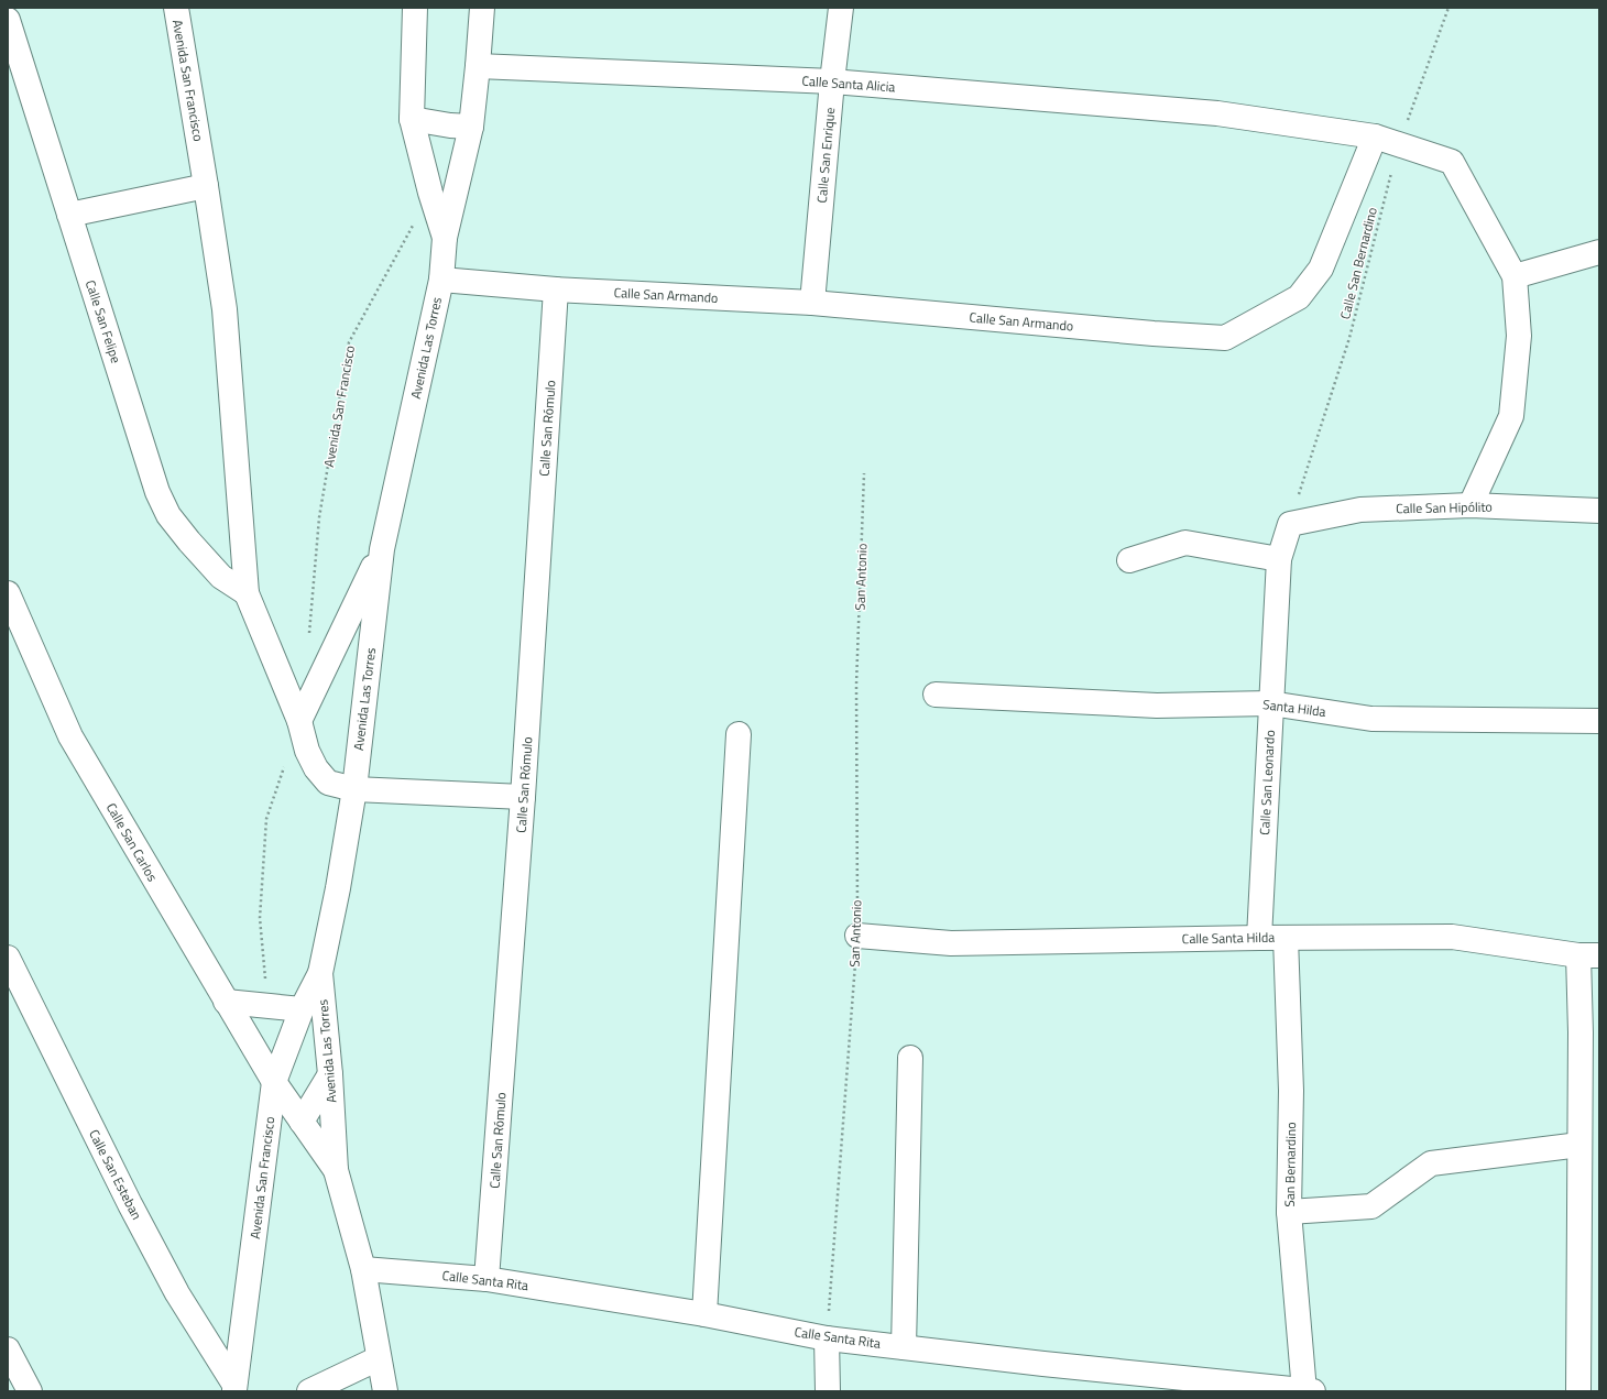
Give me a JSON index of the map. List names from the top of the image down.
{
  "streets": {
    "street": [
      "Avenida San Francisco",
      "Calle Santa Alicia",
      "Calle San Enrique",
      "Calle San Armando",
      "Calle San Felipe",
      "Avenida Las Torres",
      "Calle San Rómulo",
      "Calle San Hipólito",
      "Santa Hilda",
      "Calle San Leonardo",
      "Calle San Carlos",
      "Calle Santa Hilda",
      "San Bernardino",
      "Calle San Esteban",
      "Calle Santa Rita"
    ],
    "path": ["Calle San Bernardino", "San Antonio"]
  },
  "crossings": [
    ["Avenida San Francisco", "Calle San Felipe"],
    ["Avenida San Francisco", "Avenida Las Torres"],
    ["Avenida San Francisco", "Calle San Rómulo"],
    ["Avenida San Francisco", "Calle San Carlos"],
    ["Avenida San Francisco", "Calle San Esteban"],
    ["Calle Santa Alicia", "Calle San Enrique"],
    ["Calle Santa Alicia", "Calle San Bernardino"],
    ["Calle Santa Alicia", "Calle San Armando"],
    ["Calle Santa Alicia", "Avenida Las Torres"],
    ["Calle San Enrique", "Calle San Armando"],
    ["Calle San Bernardino", "Calle San Hipólito"],
    ["Calle San Bernardino", "Calle San Leonardo"],
    ["Calle San Armando", "Avenida Las Torres"],
    ["Calle San Armando", "Calle San Rómulo"],
    ["Avenida Las Torres", "Calle San Carlos"],
    ["Avenida Las Torres", "Calle Santa Rita"],
    ["Calle San Rómulo", "Calle Santa Rita"],
    ["Calle San Hipólito", "Calle San Leonardo"],
    ["San Antonio", "Calle Santa Hilda"],
    ["San Antonio", "Calle Santa Rita"],
    ["Santa Hilda", "Calle San Leonardo"],
    ["Calle San Leonardo", "Calle Santa Hilda"],
    ["Calle Santa Hilda", "San Bernardino"],
    ["San Bernardino", "Calle Santa Rita"]
  ]
}
